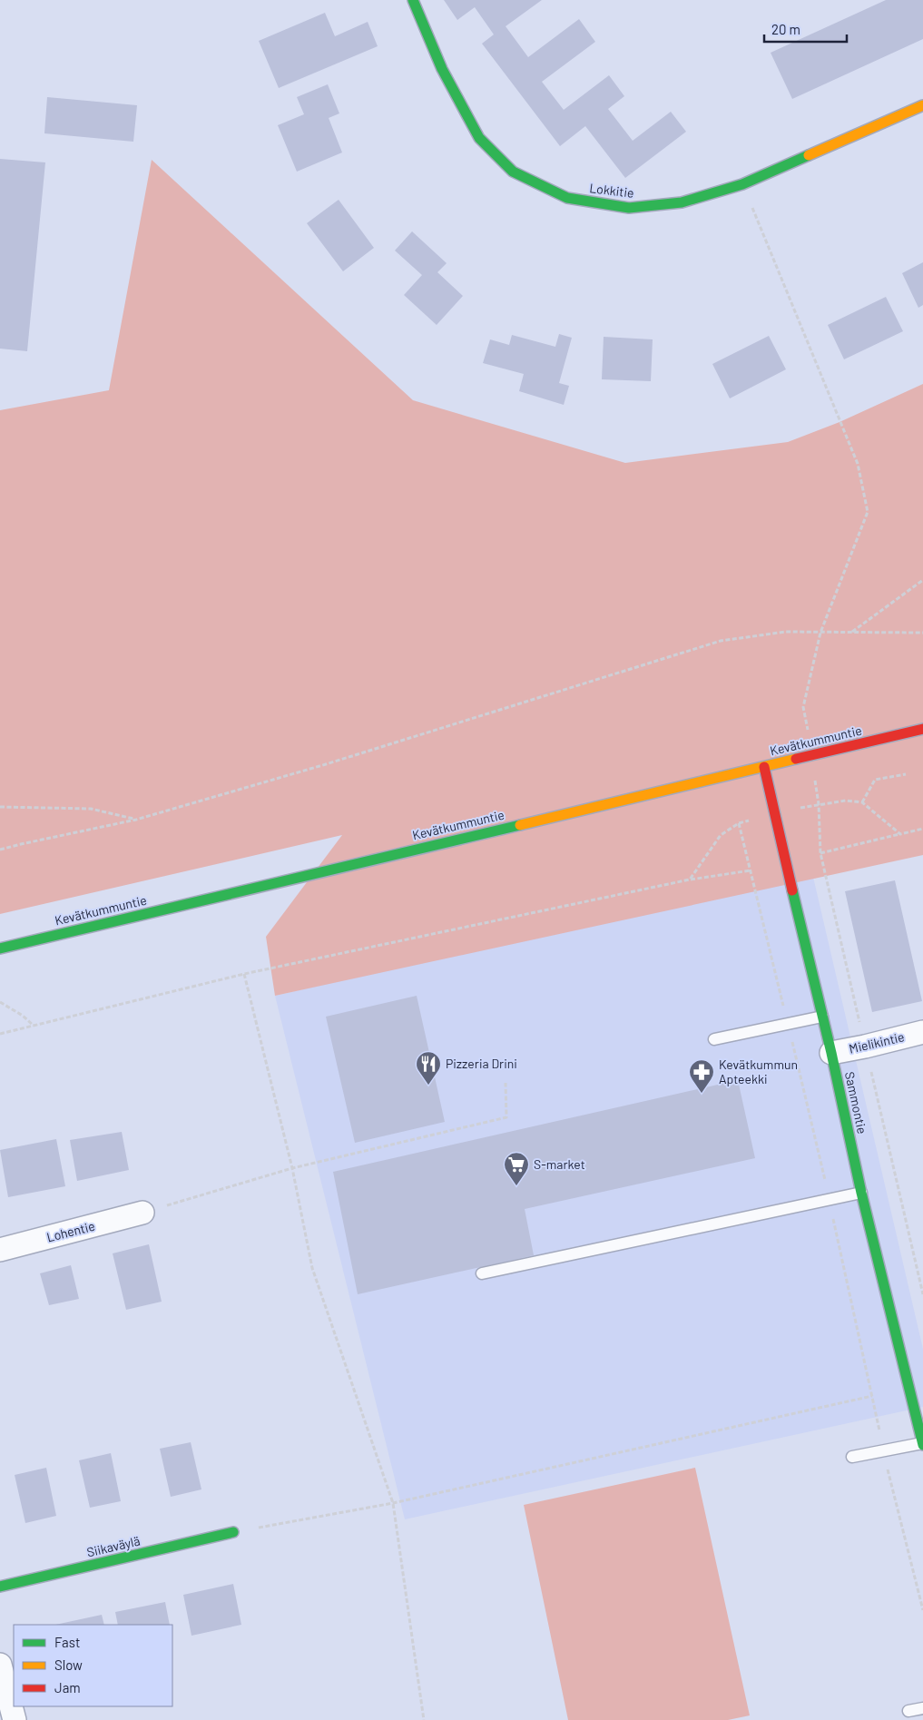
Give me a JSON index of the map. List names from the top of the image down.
{
  "streets": {
    "street": [
      "Lokkitie",
      "Kevätkummuntie",
      "Mielikintie",
      "Sammontie",
      "Lohentie",
      "Siikaväylä"
    ]
  },
  "crossings": [
    ["Kevätkummuntie", "Sammontie"],
    ["Mielikintie", "Sammontie"]
  ],
  "places": {
    "restaurant": ["Pizzeria Drini"],
    "pharmacy": ["Kevätkummun Apteekki"],
    "supermarket": ["S-market"]
  },
  "legend": ["Fast", "Slow", "Jam"],
  "scale_bar": "20 m"
}
